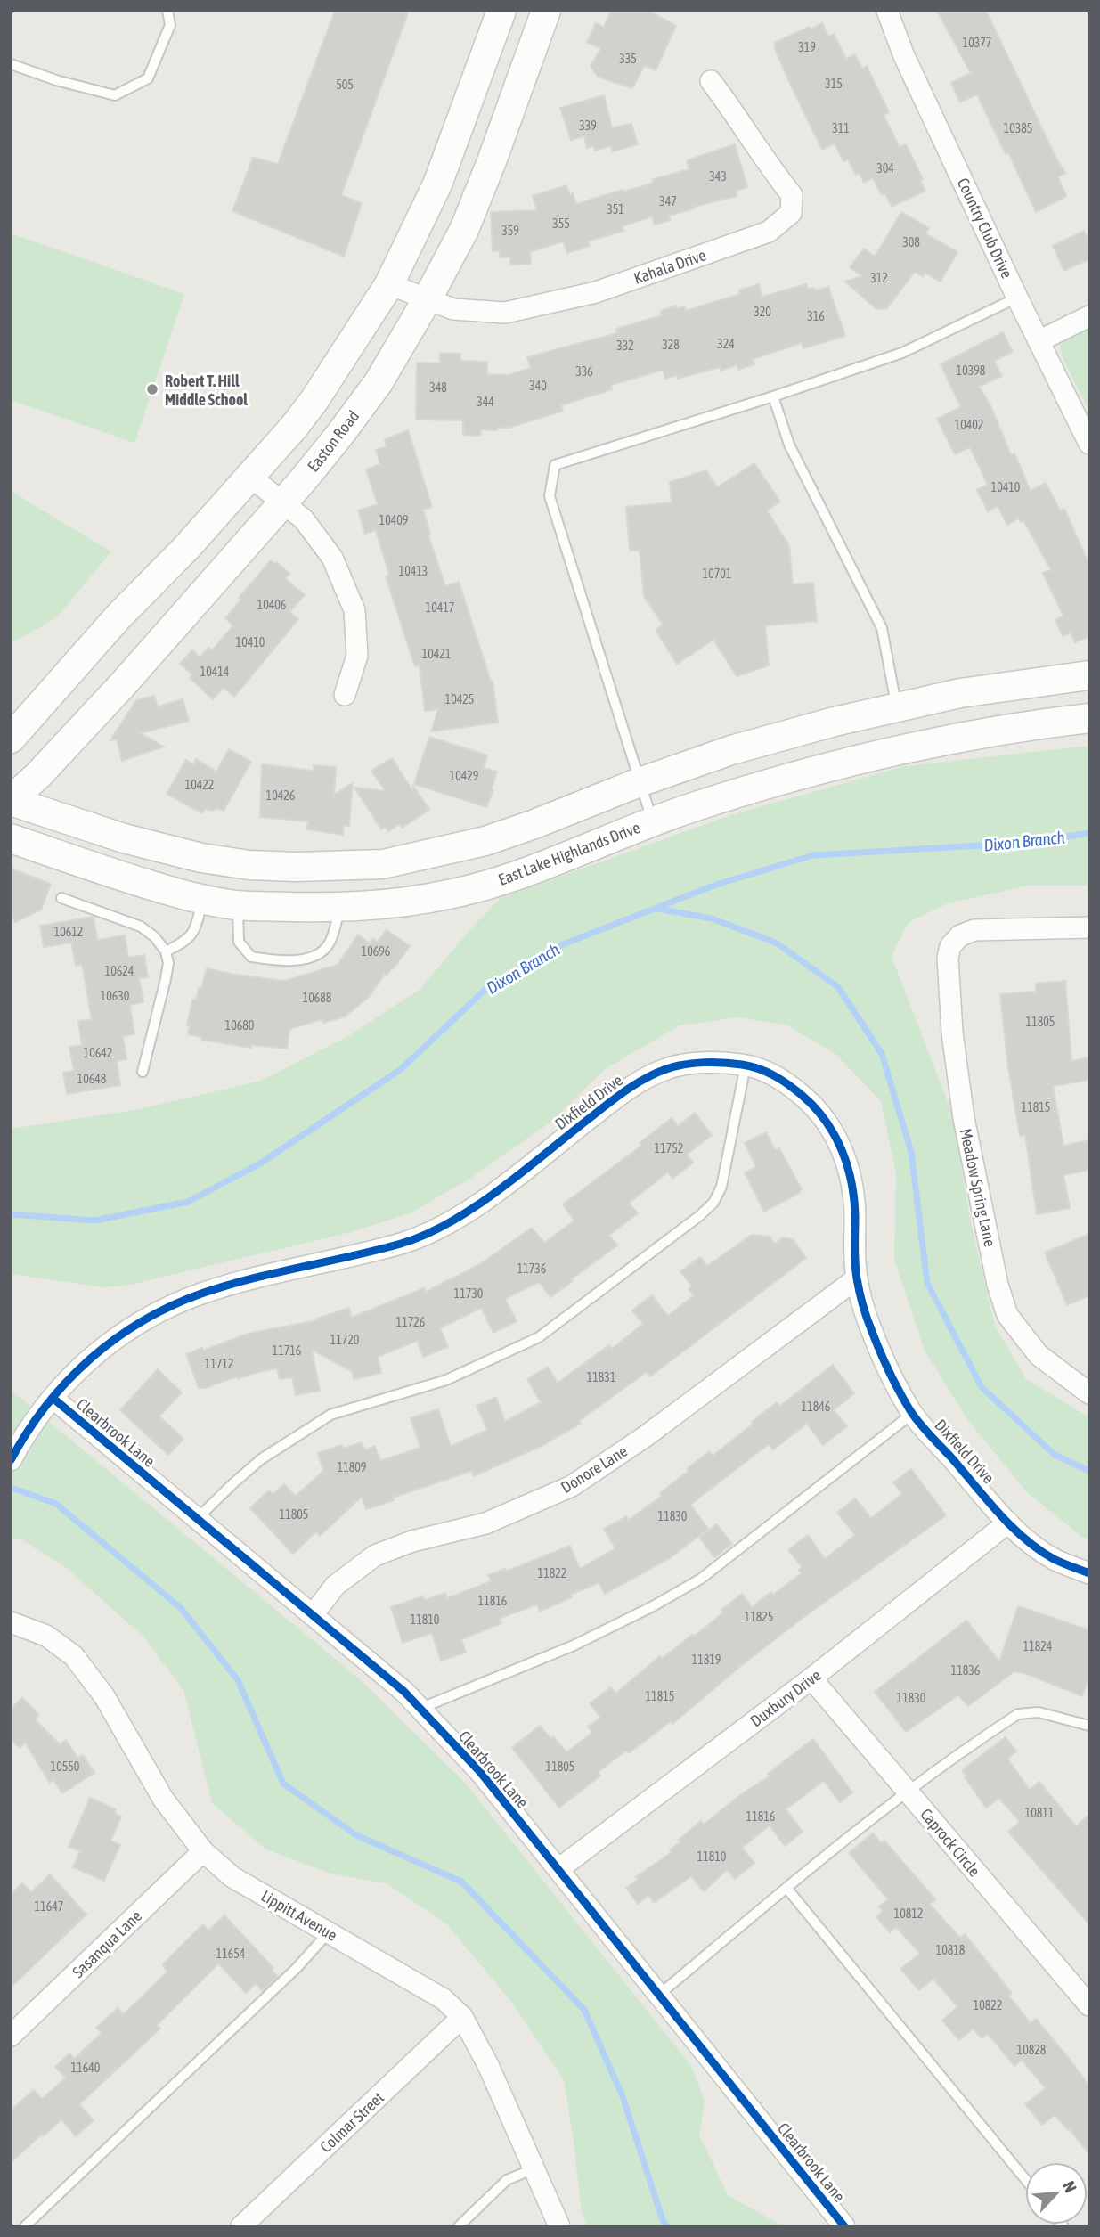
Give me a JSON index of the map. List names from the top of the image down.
{
  "streets": {
    "main road": ["Easton Road", "East Lake Highlands Drive"],
    "street": [
      "Country Club Drive",
      "Kahala Drive",
      "Dixfield Drive",
      "Meadow Spring Lane",
      "Clearbrook Lane",
      "Donore Lane",
      "Duxbury Drive",
      "Caprock Circle",
      "Lippitt Avenue",
      "Sasanqua Lane",
      "Colmar Street"
    ]
  },
  "crossings": [
    ["Kahala Drive", "Easton Road"],
    ["Dixfield Drive", "Clearbrook Lane"],
    ["Dixfield Drive", "Donore Lane"],
    ["Dixfield Drive", "Duxbury Drive"],
    ["Clearbrook Lane", "Donore Lane"],
    ["Clearbrook Lane", "Duxbury Drive"],
    ["Duxbury Drive", "Caprock Circle"],
    ["Lippitt Avenue", "Sasanqua Lane"],
    ["Lippitt Avenue", "Colmar Street"]
  ],
  "water": ["Dixon Branch"],
  "places": ["Robert T. Hill Middle School"],
  "house_numbers": [
    "10377",
    "319",
    "335",
    "315",
    "505",
    "339",
    "311",
    "10385",
    "304",
    "343",
    "347",
    "351",
    "355",
    "359",
    "308",
    "312",
    "320",
    "316",
    "324",
    "328",
    "332",
    "10398",
    "336",
    "340",
    "348",
    "344",
    "10402",
    "10410",
    "10409",
    "10413",
    "10701",
    "10406",
    "10417",
    "10410",
    "10421",
    "10414",
    "10425",
    "10429",
    "10422",
    "10426",
    "10612",
    "10696",
    "10624",
    "10630",
    "10688",
    "11805",
    "10680",
    "10642",
    "10648",
    "11815",
    "11752",
    "11736",
    "11730",
    "11726",
    "11720",
    "11716",
    "11712",
    "11831",
    "11846",
    "11809",
    "11805",
    "11830",
    "11822",
    "11816",
    "11825",
    "11810",
    "11824",
    "11819",
    "11836",
    "11815",
    "11830",
    "10550",
    "11805",
    "10811",
    "11816",
    "11810",
    "11647",
    "10812",
    "10818",
    "11654",
    "10822",
    "10828",
    "11640"
  ],
  "north": "top right"
}
